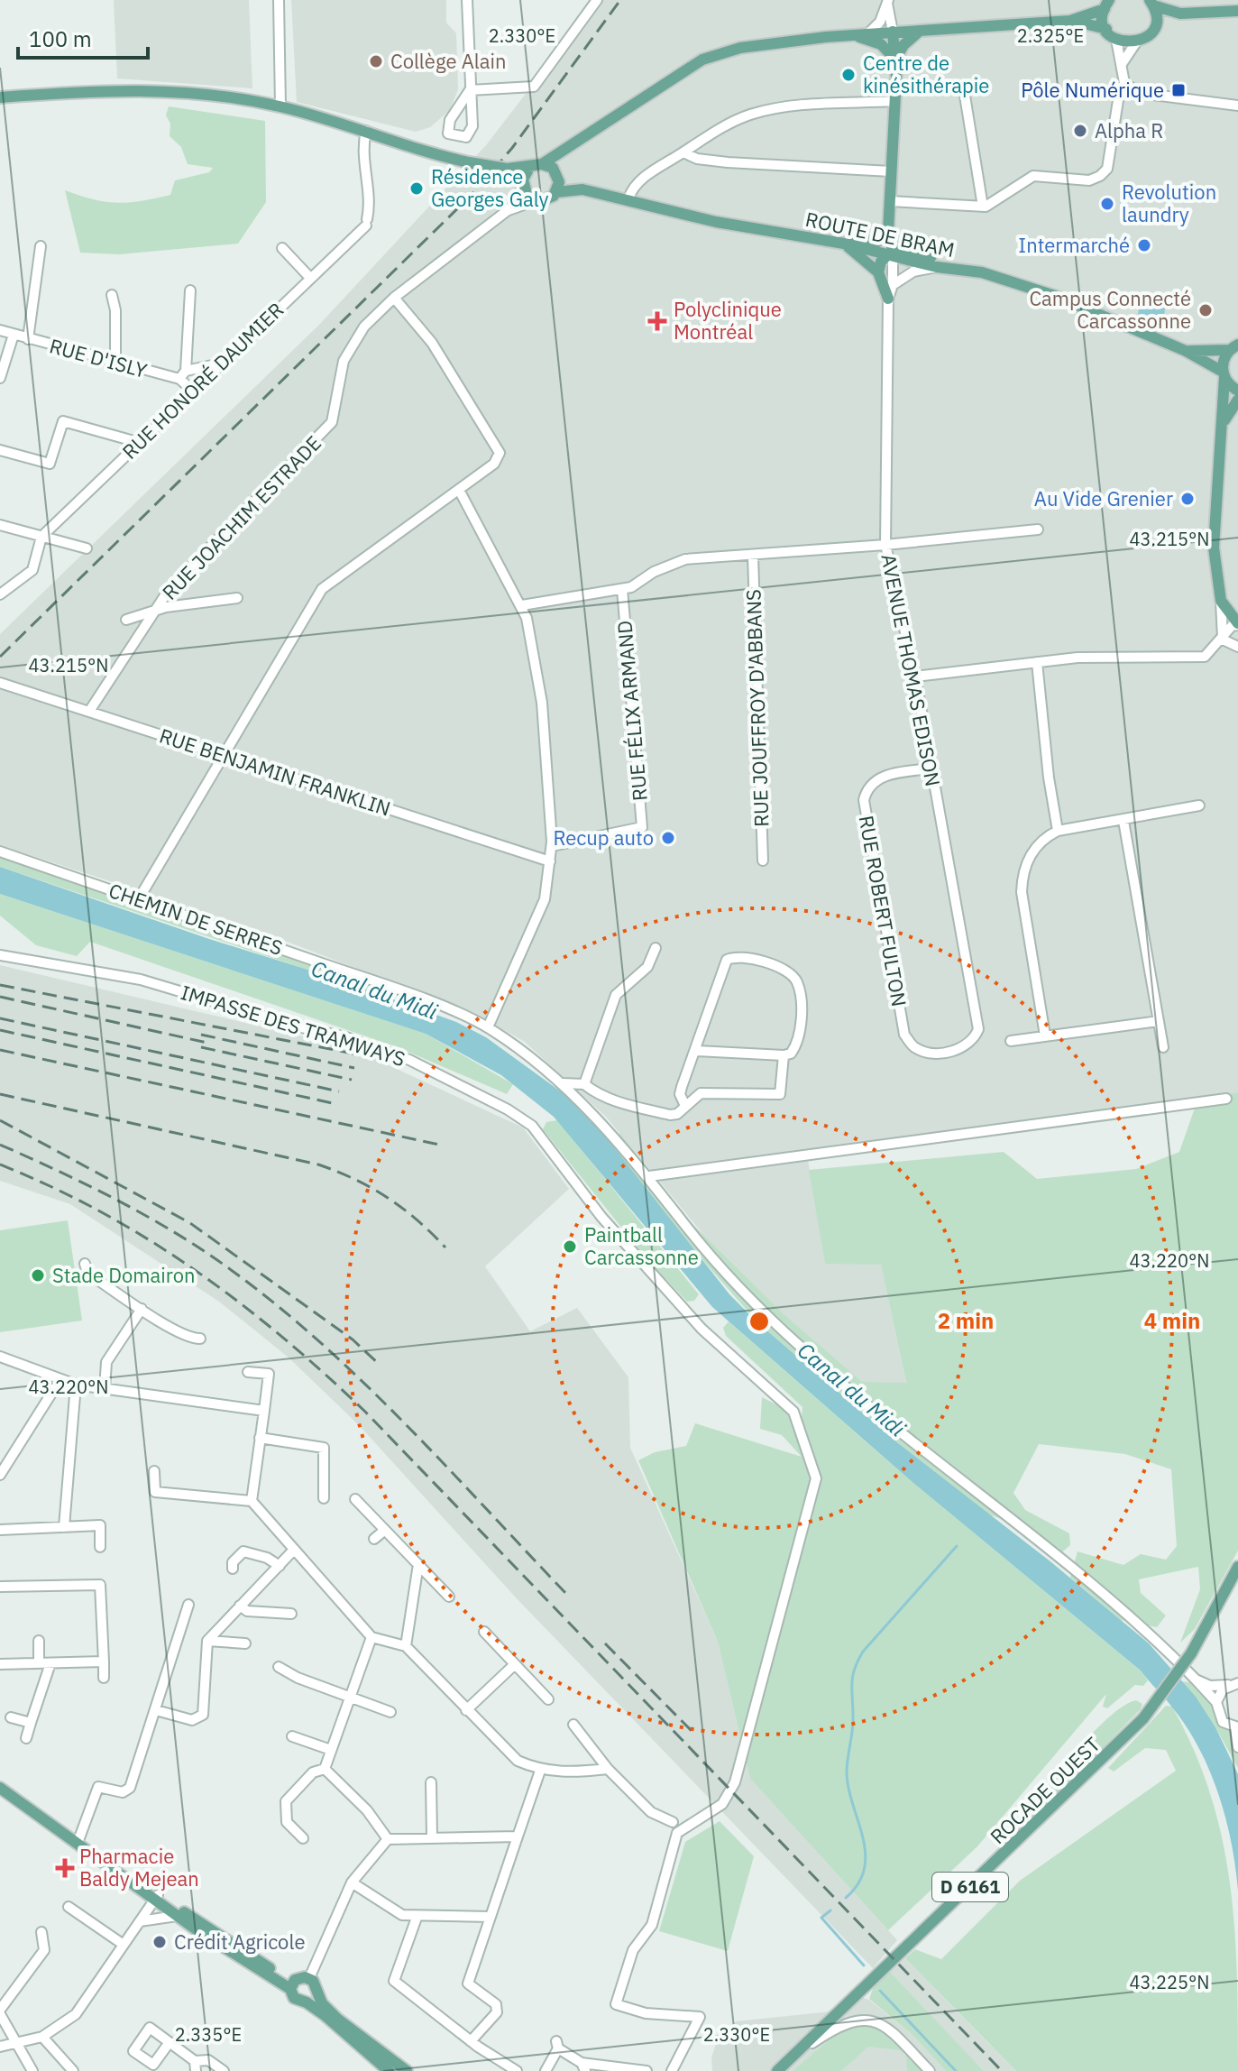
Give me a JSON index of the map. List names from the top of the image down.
{
  "streets": {
    "main road": ["ROUTE DE BRAM", "ROCADE OUEST", "D 6161"],
    "street": [
      "RUE D'ISLY",
      "RUE HONORÉ DAUMIER",
      "RUE JOACHIM ESTRADE",
      "AVENUE THOMAS EDISON",
      "RUE JOUFFROY D'ABBANS",
      "RUE FÉLIX ARMAND",
      "RUE BENJAMIN FRANKLIN",
      "RUE ROBERT FULTON",
      "CHEMIN DE SERRES",
      "IMPASSE DES TRAMWAYS"
    ]
  },
  "crossings": [
    ["ROUTE DE BRAM", "RUE JOACHIM ESTRADE"],
    ["ROUTE DE BRAM", "AVENUE THOMAS EDISON"],
    ["RUE D'ISLY", "RUE HONORÉ DAUMIER"],
    ["RUE JOACHIM ESTRADE", "RUE BENJAMIN FRANKLIN"],
    ["AVENUE THOMAS EDISON", "RUE ROBERT FULTON"]
  ],
  "water": ["Canal du Midi"],
  "places": {
    "other": [
      "Collège Alain",
      "Centre de kinésithérapie",
      "Alpha R",
      "Résidence Georges Galy",
      "Revolution laundry",
      "Intermarché",
      "Campus Connecté Carcassonne",
      "Au Vide Grenier",
      "Recup auto",
      "Paintball Carcassonne",
      "Stade Domairon",
      "Crédit Agricole"
    ],
    "transit": ["Pôle Numérique"],
    "health": ["Polyclinique Montréal", "Pharmacie Baldy Mejean"]
  },
  "scale_bar": "100 m",
  "coordinates": [
    "2.330°E",
    "2.325°E",
    "43.215°N",
    "43.220°N",
    "43.225°N",
    "2.335°E"
  ],
  "rings": ["2 min", "4 min"]
}
